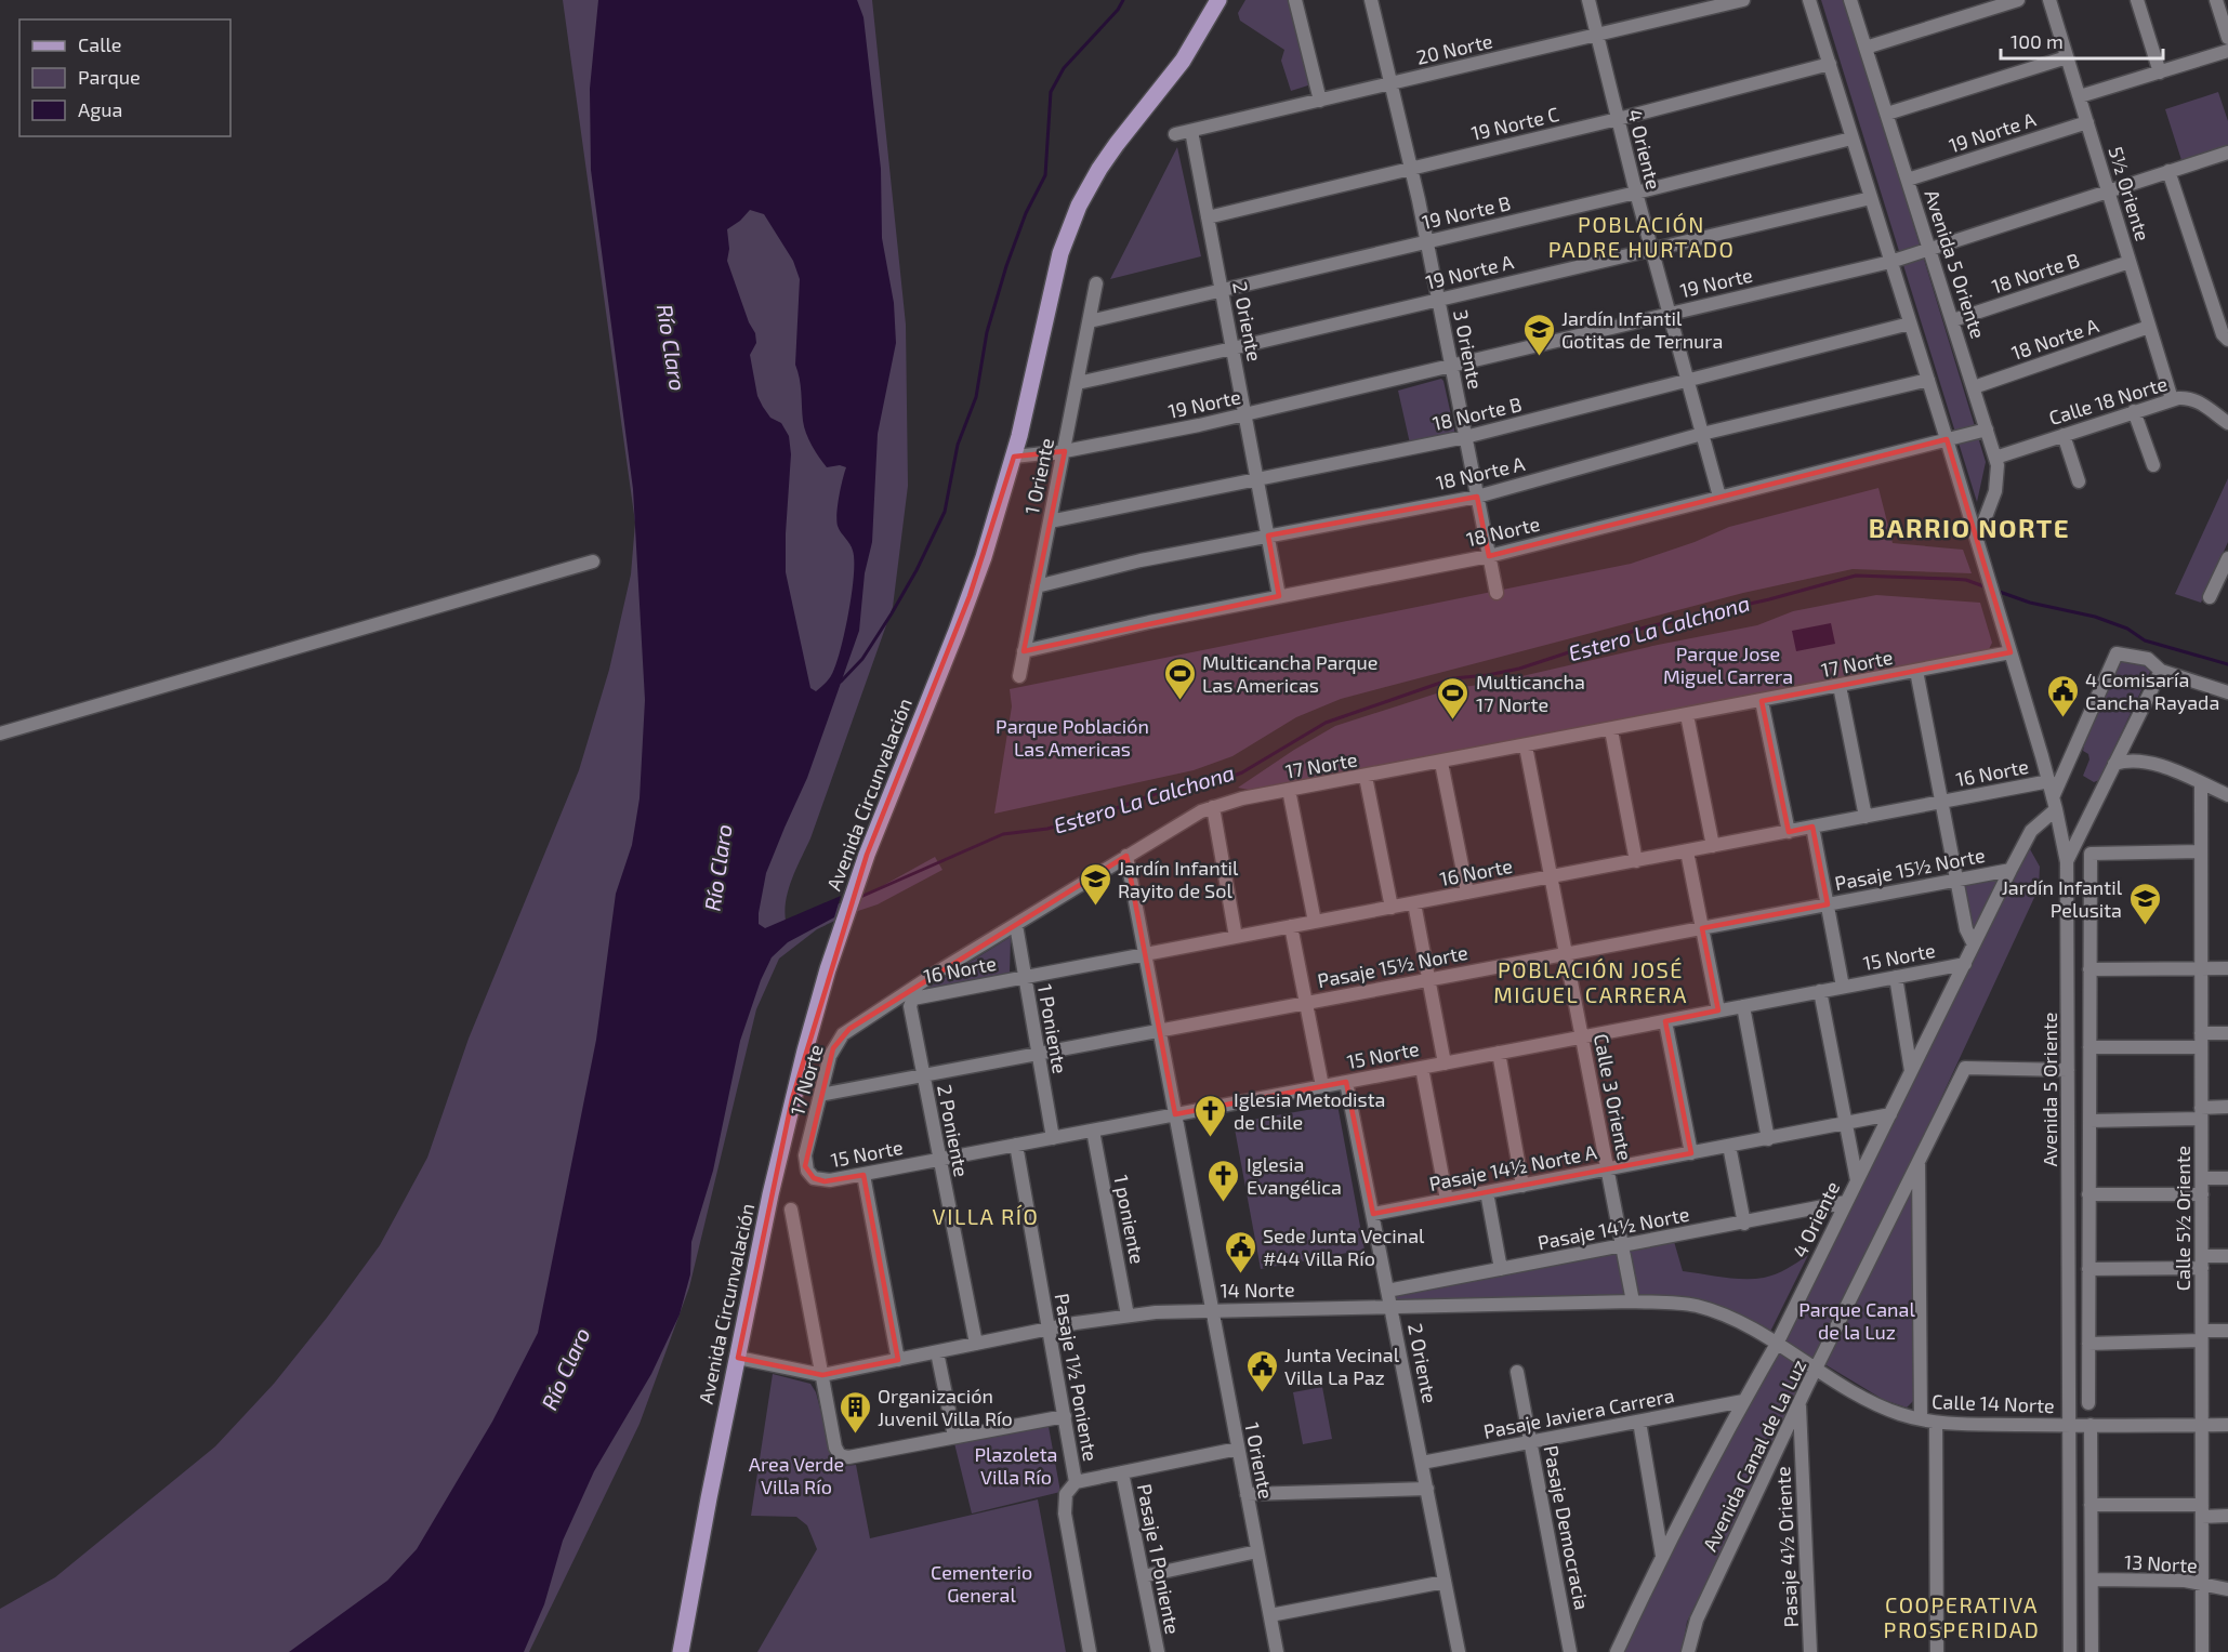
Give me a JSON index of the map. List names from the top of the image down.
{
  "streets": {
    "main road": ["Avenida Circunvalación"],
    "street": [
      "20 Norte",
      "19 Norte C",
      "19 Norte A",
      "4 Oriente",
      "5½ Oriente",
      "19 Norte B",
      "Avenida 5 Oriente",
      "18 Norte B",
      "19 Norte",
      "2 Oriente",
      "18 Norte A",
      "3 Oriente",
      "Calle 18 Norte",
      "1 Oriente",
      "18 Norte",
      "17 Norte",
      "16 Norte",
      "Pasaje 15½ Norte",
      "15 Norte",
      "1 Poniente",
      "Calle 3 Oriente",
      "2 Poniente",
      "Pasaje 14½ Norte A",
      "Calle 5½ Oriente",
      "1 poniente",
      "Pasaje 14½ Norte",
      "14 Norte",
      "Pasaje 1½ Poniente",
      "Calle 14 Norte",
      "Pasaje Javiera Carrera",
      "Avenida Canal de La Luz",
      "Pasaje Democracia",
      "Pasaje 4½ Oriente",
      "Pasaje 1 Poniente",
      "13 Norte"
    ]
  },
  "crossings": [
    ["20 Norte", "4 Oriente"],
    ["20 Norte", "2 Oriente"],
    ["20 Norte", "3 Oriente"],
    ["19 Norte C", "4 Oriente"],
    ["19 Norte C", "Avenida 5 Oriente"],
    ["19 Norte C", "2 Oriente"],
    ["19 Norte C", "3 Oriente"],
    ["19 Norte A", "4 Oriente"],
    ["19 Norte A", "5½ Oriente"],
    ["19 Norte A", "Avenida 5 Oriente"],
    ["19 Norte A", "2 Oriente"],
    ["19 Norte A", "3 Oriente"],
    ["19 Norte A", "1 Oriente"],
    ["4 Oriente", "19 Norte B"],
    ["4 Oriente", "Avenida 5 Oriente"],
    ["4 Oriente", "18 Norte B"],
    ["4 Oriente", "19 Norte"],
    ["4 Oriente", "18 Norte A"],
    ["4 Oriente", "18 Norte"],
    ["4 Oriente", "Pasaje 15½ Norte"],
    ["4 Oriente", "15 Norte"],
    ["4 Oriente", "Pasaje 14½ Norte A"],
    ["4 Oriente", "Pasaje 14½ Norte"],
    ["4 Oriente", "14 Norte"],
    ["4 Oriente", "Calle 14 Norte"],
    ["4 Oriente", "Pasaje Javiera Carrera"],
    ["5½ Oriente", "18 Norte B"],
    ["5½ Oriente", "19 Norte"],
    ["5½ Oriente", "18 Norte A"],
    ["5½ Oriente", "Calle 18 Norte"],
    ["19 Norte B", "Avenida 5 Oriente"],
    ["19 Norte B", "2 Oriente"],
    ["19 Norte B", "3 Oriente"],
    ["19 Norte B", "1 Oriente"],
    ["Avenida 5 Oriente", "18 Norte B"],
    ["Avenida 5 Oriente", "19 Norte"],
    ["Avenida 5 Oriente", "18 Norte A"],
    ["Avenida 5 Oriente", "Calle 18 Norte"],
    ["Avenida 5 Oriente", "18 Norte"],
    ["Avenida 5 Oriente", "17 Norte"],
    ["Avenida 5 Oriente", "16 Norte"],
    ["Avenida 5 Oriente", "Calle 14 Norte"],
    ["Avenida 5 Oriente", "Avenida Canal de La Luz"],
    ["18 Norte B", "2 Oriente"],
    ["18 Norte B", "3 Oriente"],
    ["18 Norte B", "1 Oriente"],
    ["19 Norte", "2 Oriente"],
    ["19 Norte", "3 Oriente"],
    ["19 Norte", "1 Oriente"],
    ["19 Norte", "Avenida Circunvalación"],
    ["2 Oriente", "18 Norte A"],
    ["2 Oriente", "18 Norte"],
    ["2 Oriente", "15 Norte"],
    ["2 Oriente", "Pasaje 14½ Norte A"],
    ["2 Oriente", "Pasaje 14½ Norte"],
    ["2 Oriente", "14 Norte"],
    ["2 Oriente", "Pasaje Javiera Carrera"],
    ["18 Norte A", "3 Oriente"],
    ["18 Norte A", "1 Oriente"],
    ["3 Oriente", "18 Norte"],
    ["1 Oriente", "18 Norte"],
    ["1 Oriente", "17 Norte"],
    ["1 Oriente", "16 Norte"],
    ["1 Oriente", "Pasaje 15½ Norte"],
    ["1 Oriente", "15 Norte"],
    ["1 Oriente", "14 Norte"],
    ["17 Norte", "Pasaje 15½ Norte"],
    ["17 Norte", "15 Norte"],
    ["17 Norte", "1 Poniente"],
    ["17 Norte", "Calle 3 Oriente"],
    ["16 Norte", "1 Poniente"],
    ["16 Norte", "Calle 3 Oriente"],
    ["16 Norte", "2 Poniente"],
    ["Avenida Circunvalación", "14 Norte"],
    ["Pasaje 15½ Norte", "1 Poniente"],
    ["Pasaje 15½ Norte", "Calle 3 Oriente"],
    ["Pasaje 15½ Norte", "2 Poniente"],
    ["15 Norte", "1 Poniente"],
    ["15 Norte", "Calle 3 Oriente"],
    ["15 Norte", "2 Poniente"],
    ["15 Norte", "1 poniente"],
    ["15 Norte", "Pasaje 1½ Poniente"],
    ["Calle 3 Oriente", "Pasaje 14½ Norte A"],
    ["Calle 3 Oriente", "Pasaje 14½ Norte"],
    ["Calle 3 Oriente", "14 Norte"],
    ["2 Poniente", "14 Norte"],
    ["Calle 5½ Oriente", "Calle 14 Norte"],
    ["Calle 5½ Oriente", "13 Norte"],
    ["1 poniente", "14 Norte"],
    ["14 Norte", "Pasaje 1½ Poniente"],
    ["14 Norte", "Calle 14 Norte"],
    ["Calle 14 Norte", "Avenida Canal de La Luz"],
    ["Pasaje Javiera Carrera", "Pasaje Democracia"],
    ["Avenida Canal de La Luz", "Pasaje 4½ Oriente"]
  ],
  "districts": [
    "POBLACIÓN PADRE HURTADO",
    "BARRIO NORTE",
    "POBLACIÓN JOSÉ MIGUEL CARRERA",
    "VILLA RÍO",
    "COOPERATIVA PROSPERIDAD"
  ],
  "water": ["Río Claro", "Estero La Calchona"],
  "parks": [
    "Parque Jose Miguel Carrera",
    "Parque Población Las Americas",
    "Parque Canal de la Luz",
    "Plazoleta Villa Río",
    "Area Verde Villa Río",
    "Cementerio General"
  ],
  "places": {
    "school or university": ["Jardín Infantil Gotitas de Ternura", "Jardín Infantil Rayito de Sol", "Jardín Infantil Pelusita"],
    "sports": ["Multicancha Parque Las Americas", "Multicancha 17 Norte"],
    "public building": ["4 Comisaría Cancha Rayada", "Sede Junta Vecinal #44 Villa Río", "Junta Vecinal Villa La Paz"],
    "church": ["Iglesia Metodista de Chile", "Iglesia Evangélica"],
    "building": ["Organización Juvenil Villa Río"]
  },
  "legend": ["Calle", "Parque", "Agua"],
  "scale_bar": "100 m"
}
